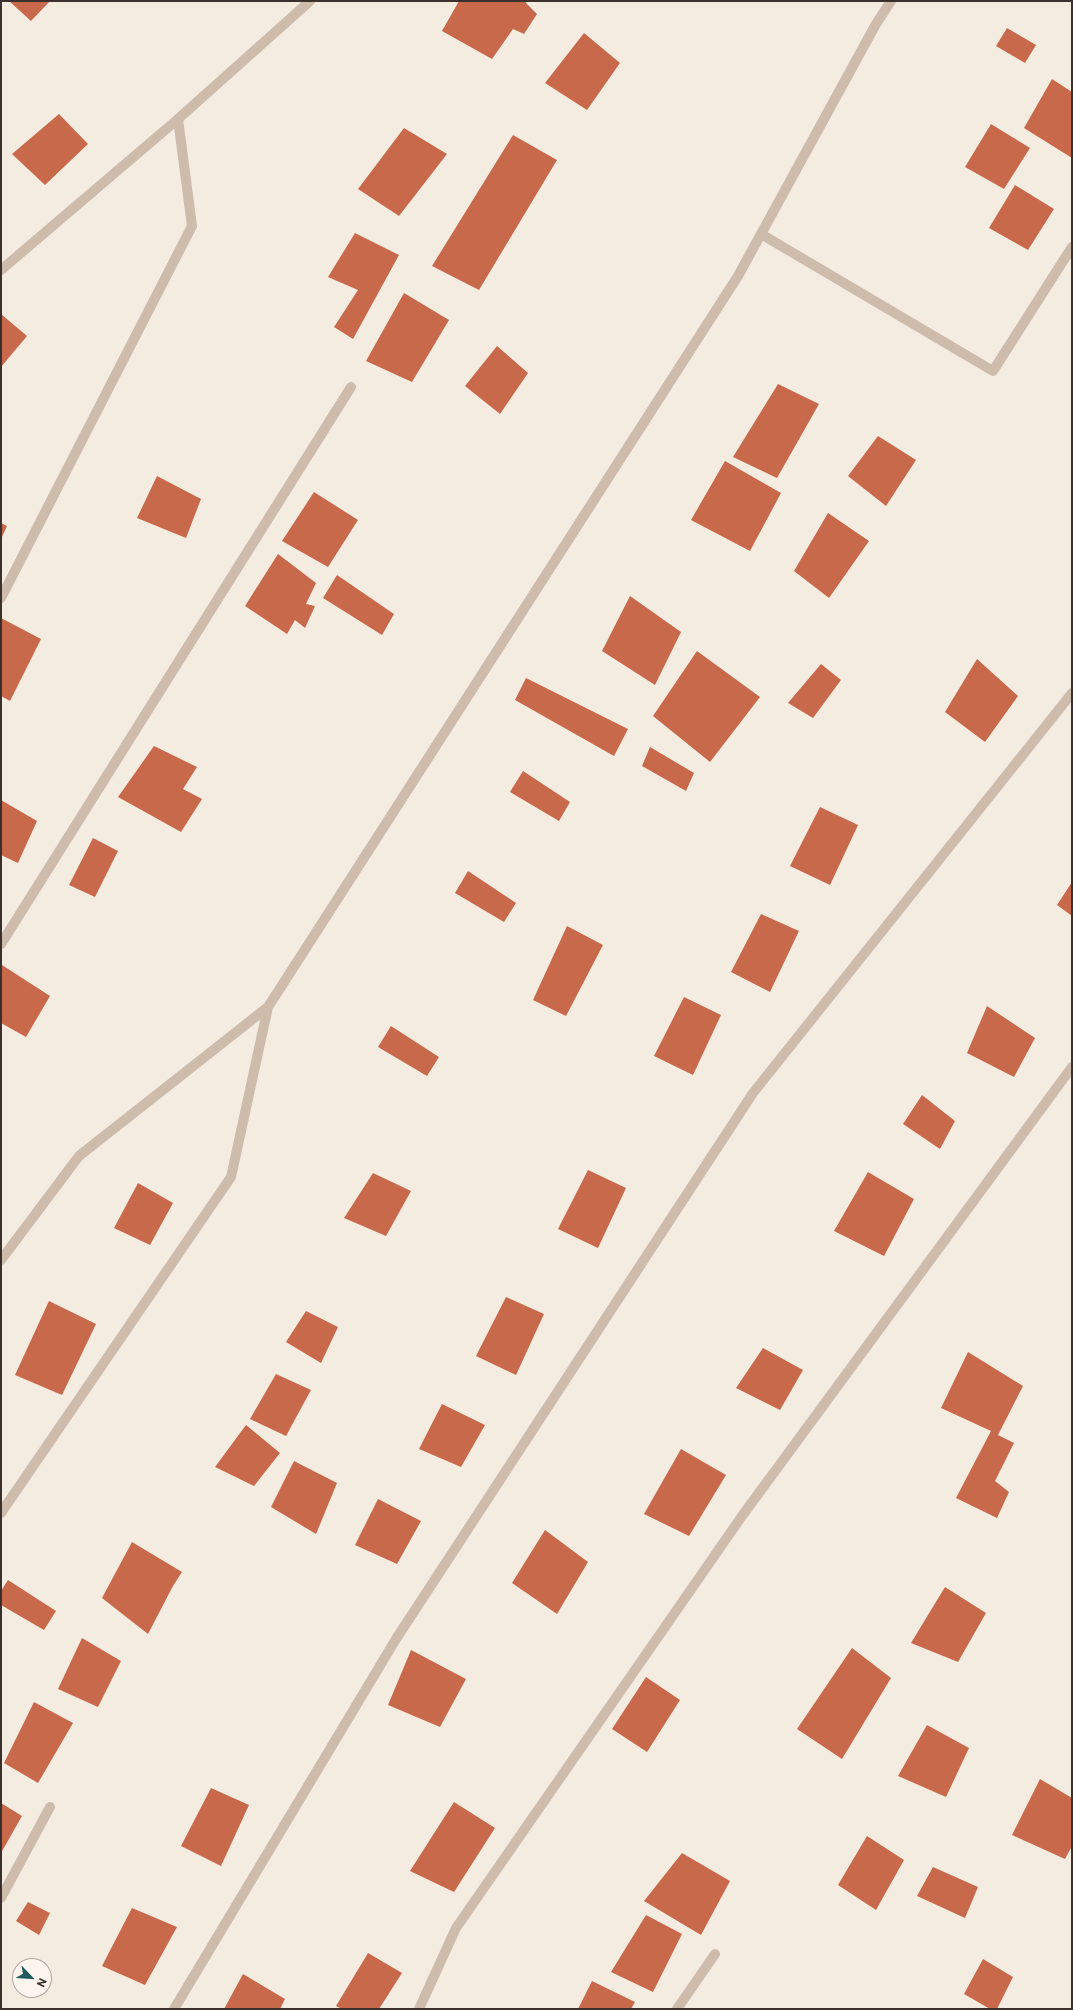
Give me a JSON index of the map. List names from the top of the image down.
{
  "north": "bottom right"
}
